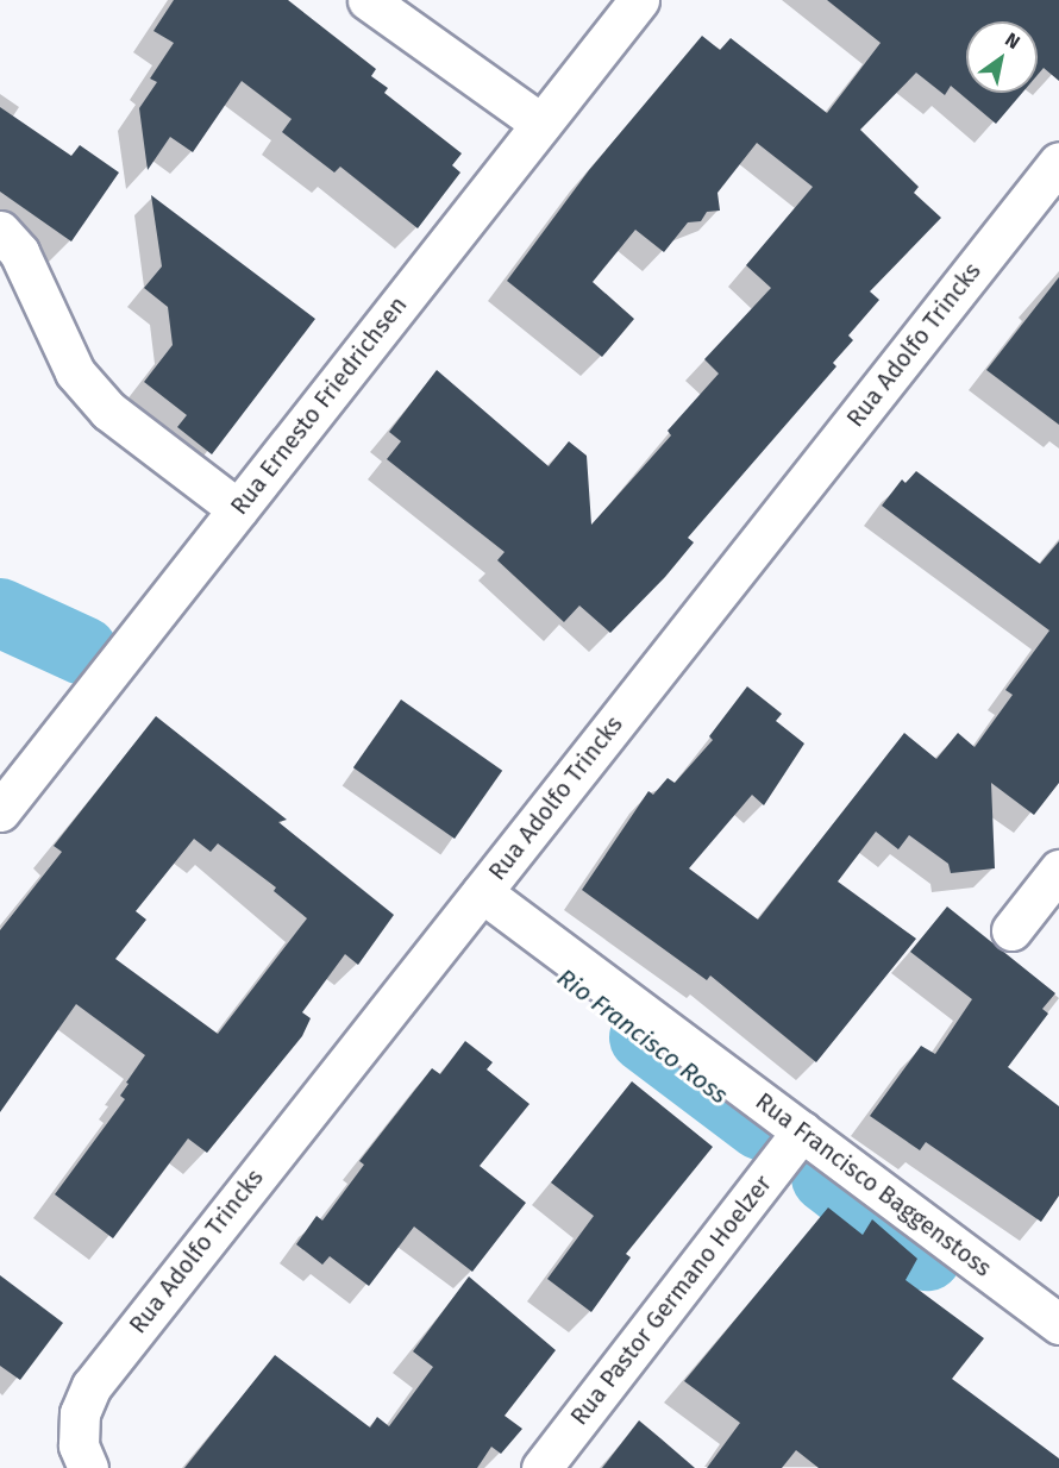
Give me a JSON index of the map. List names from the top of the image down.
{
  "streets": {
    "street": [
      "Rua Adolfo Trincks",
      "Rua Ernesto Friedrichsen",
      "Rua Francisco Baggenstoss",
      "Rua Pastor Germano Hoelzer"
    ]
  },
  "crossings": [
    ["Rua Adolfo Trincks", "Rua Francisco Baggenstoss"],
    ["Rua Francisco Baggenstoss", "Rua Pastor Germano Hoelzer"]
  ],
  "water": ["Rio Francisco Ross"],
  "north": "top right"
}
